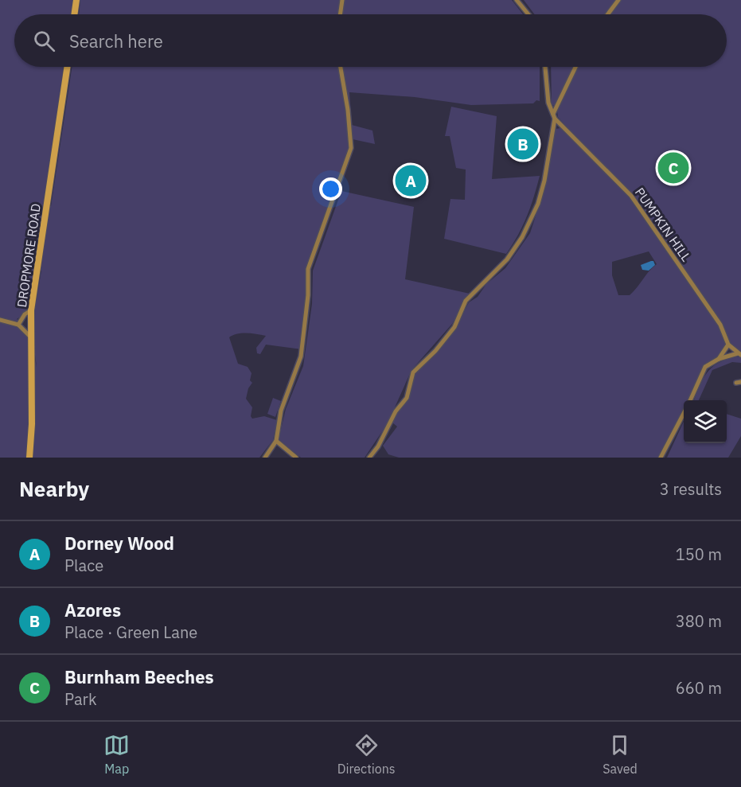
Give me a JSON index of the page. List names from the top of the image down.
{
  "streets": {
    "street": ["PUMPKIN HILL", "DROPMORE ROAD"]
  },
  "page": {
    "search": "Search here",
    "pins": ["B", "C", "A"],
    "heading": ["Nearby", "3 results"],
    "list": [
      {
        "mark": "A",
        "name": "Dorney Wood",
        "note": "Place",
        "value": "150 m"
      },
      {
        "mark": "B",
        "name": "Azores",
        "note": "Place · Green Lane",
        "value": "380 m"
      },
      {
        "mark": "C",
        "name": "Burnham Beeches",
        "note": "Park",
        "value": "660 m"
      }
    ],
    "nav": ["Map", "Directions", "Saved"]
  }
}
